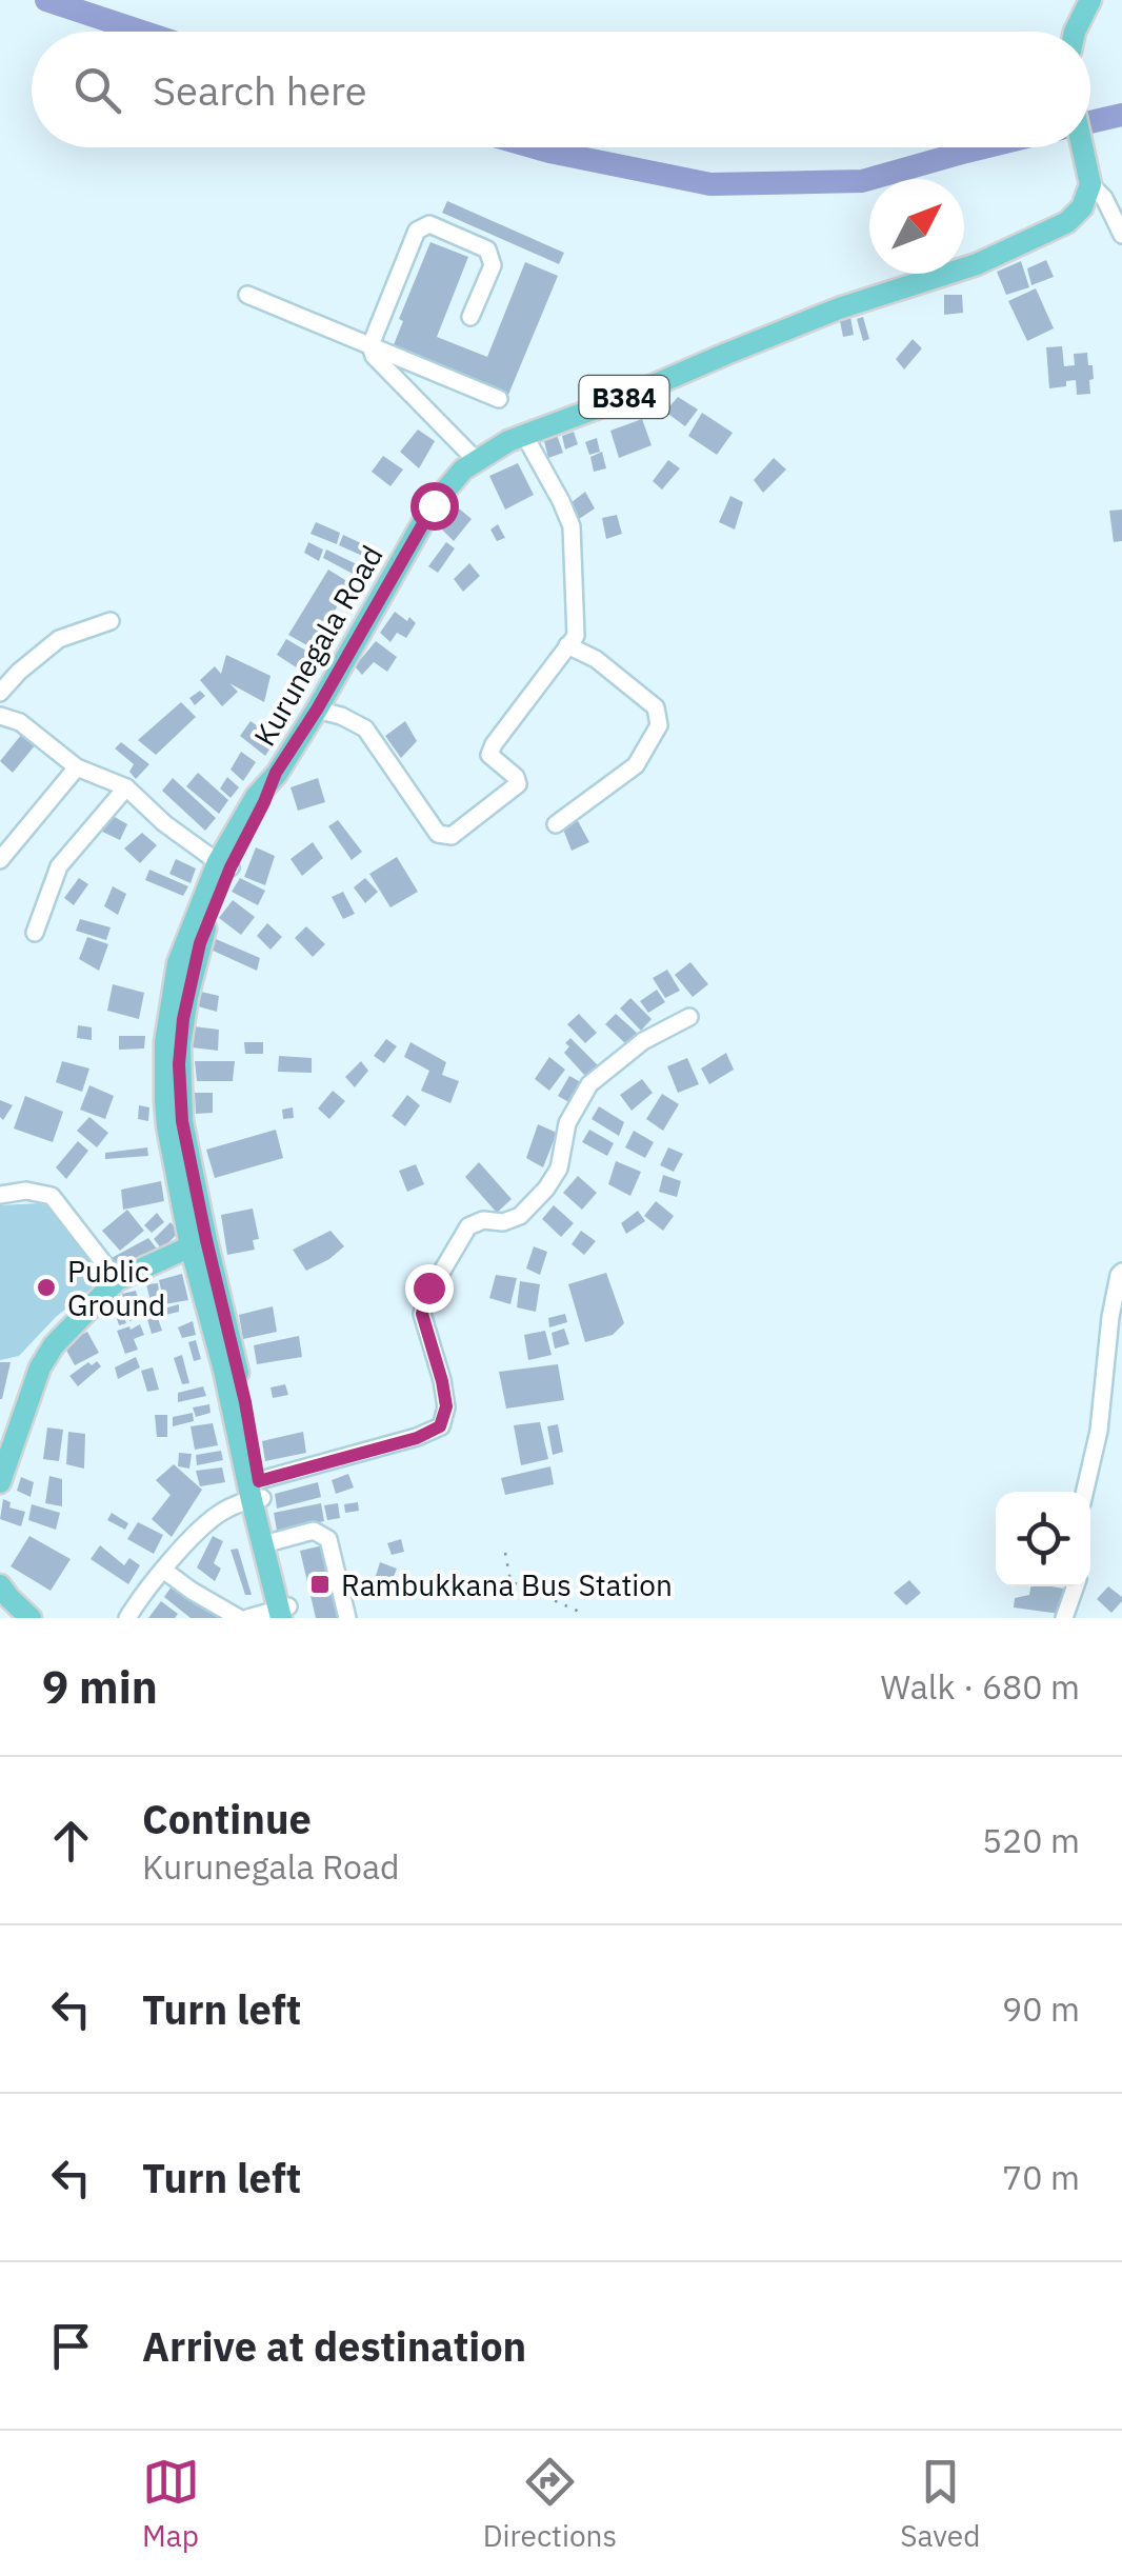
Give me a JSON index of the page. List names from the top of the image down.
{
  "streets": {
    "main road": ["B384", "Kurunegala Road"]
  },
  "crossings": [
    ["B384", "Kurunegala Road"]
  ],
  "places": {
    "other": ["Public Ground"],
    "transit": ["Rambukkana Bus Station"]
  },
  "north": "top right",
  "page": {
    "search": "Search here",
    "heading": ["9 min", "Walk · 680 m"],
    "list": [
      ["Continue", "Kurunegala Road", "520 m"],
      ["Turn left", "90 m"],
      ["Turn left", "70 m"],
      "Arrive at destination"
    ],
    "nav": ["Map", "Directions", "Saved"]
  }
}
